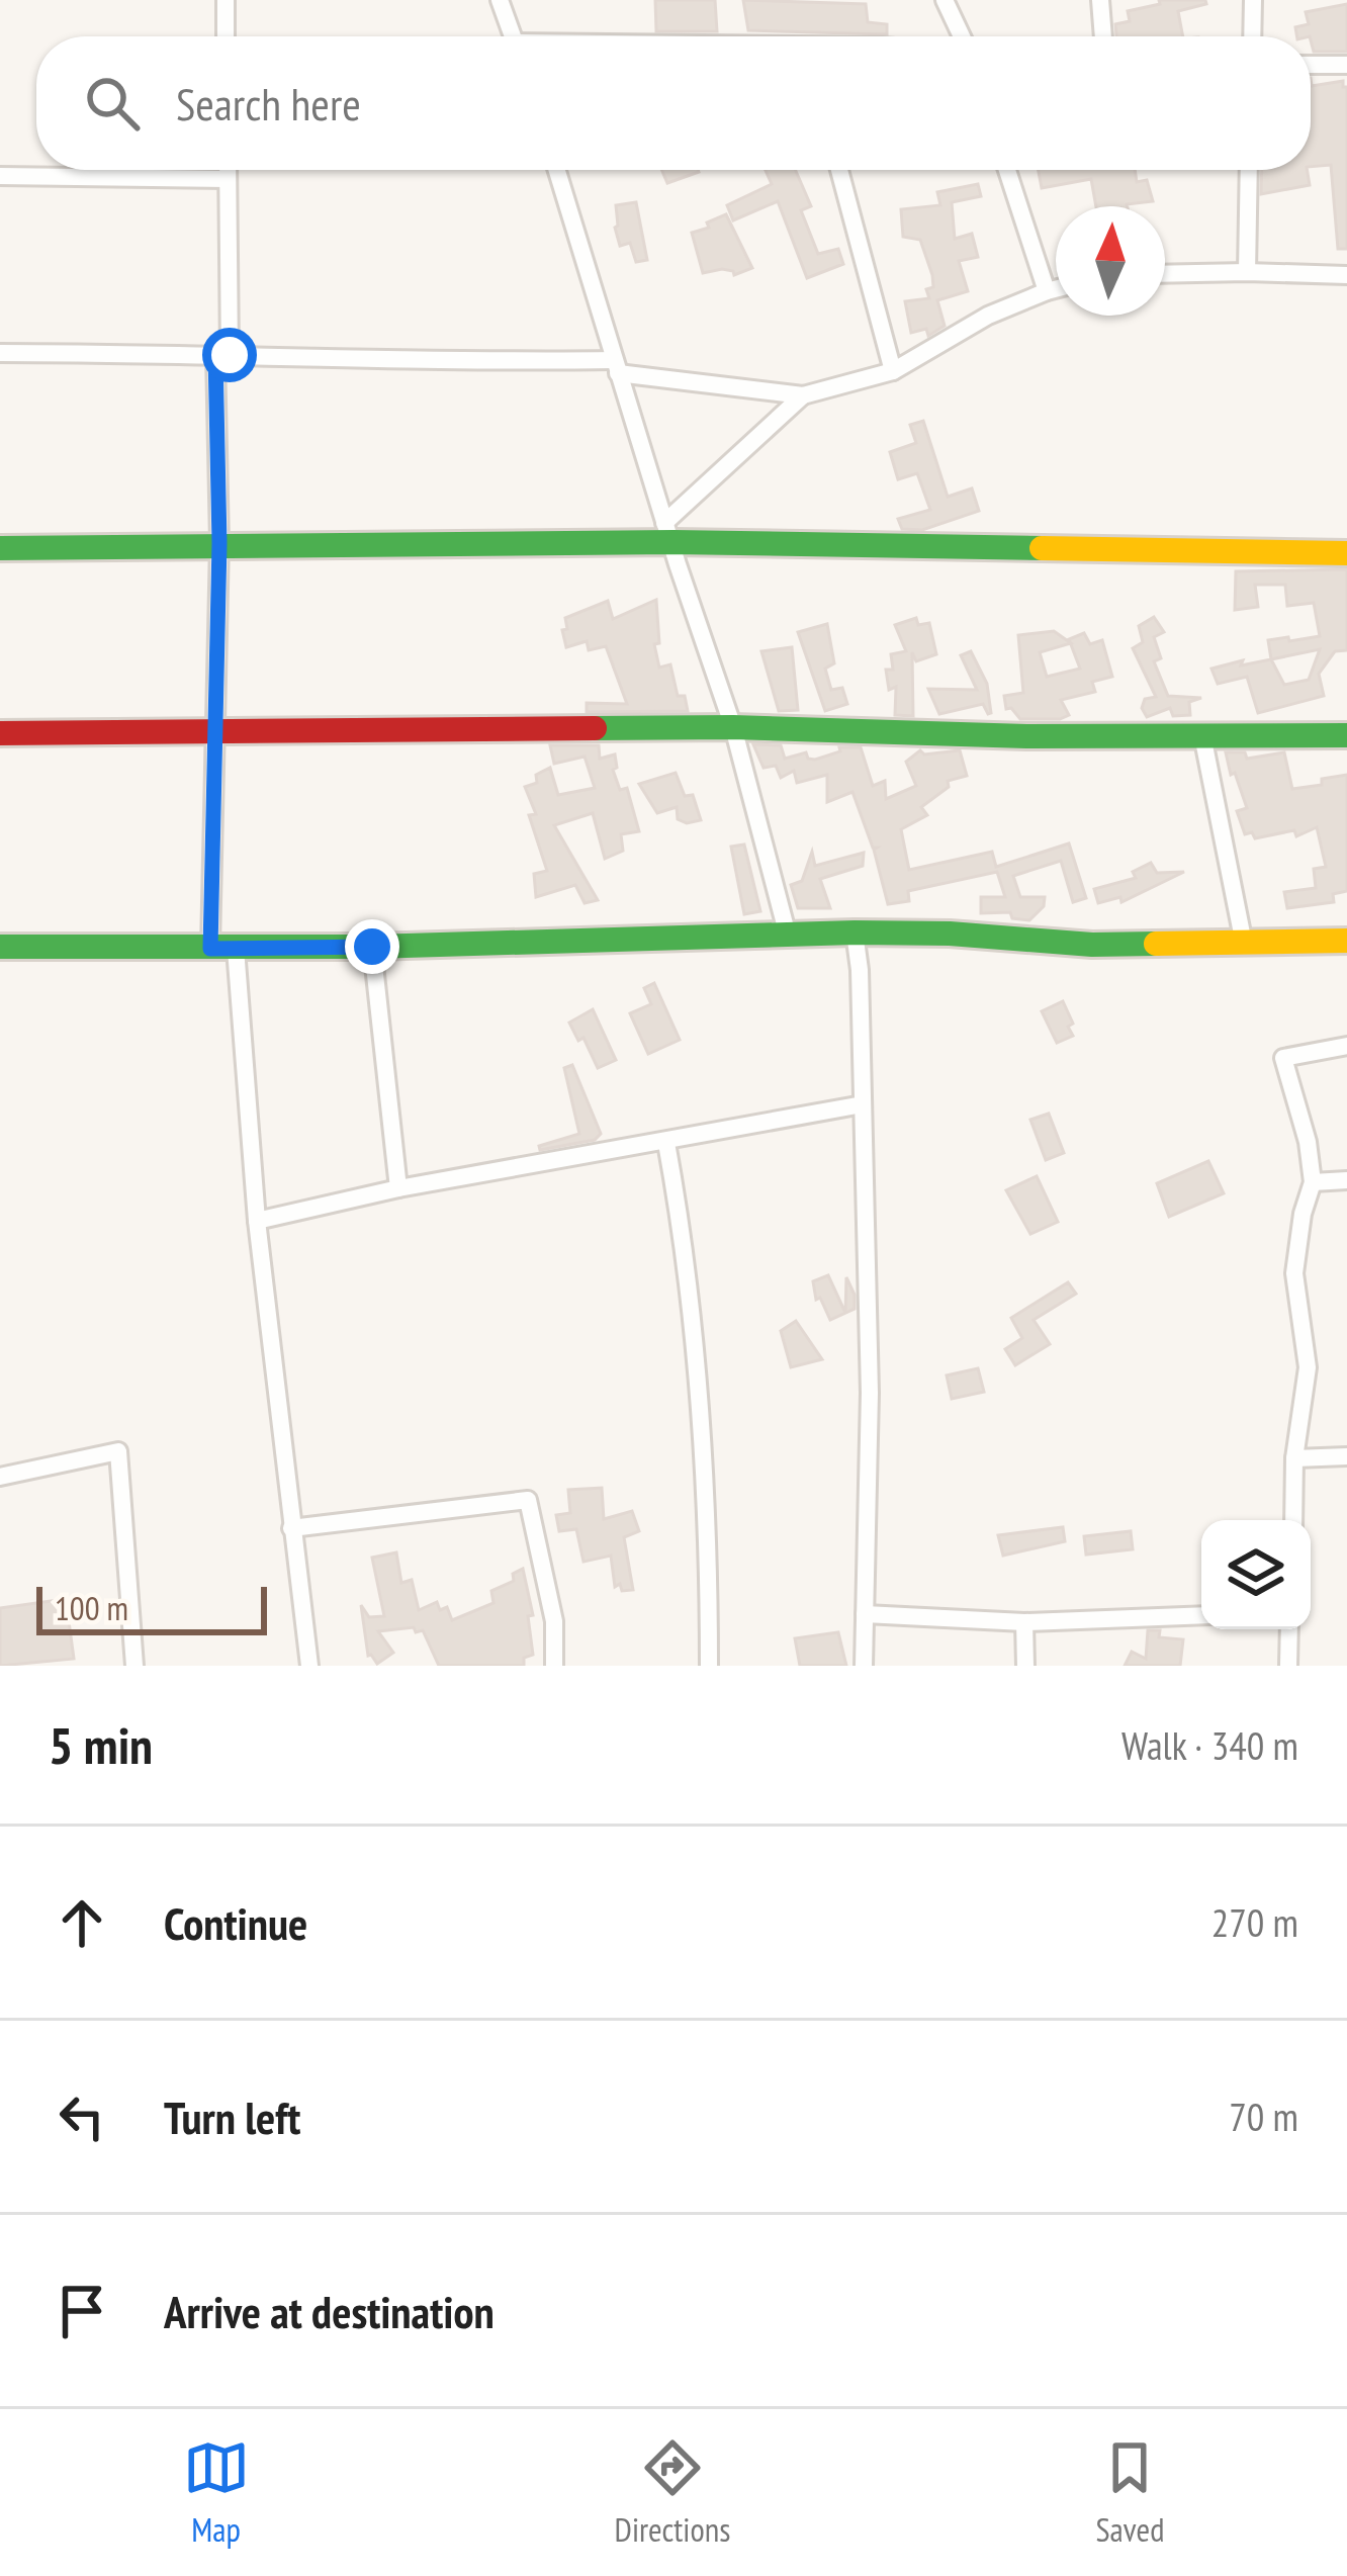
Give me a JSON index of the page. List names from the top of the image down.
{
  "scale_bar": "100 m",
  "north": "top",
  "page": {
    "search": "Search here",
    "scale": "100 m",
    "heading": ["5 min", "Walk · 340 m"],
    "list": [
      ["Continue", "270 m"],
      ["Turn left", "70 m"],
      "Arrive at destination"
    ],
    "nav": ["Map", "Directions", "Saved"]
  }
}
